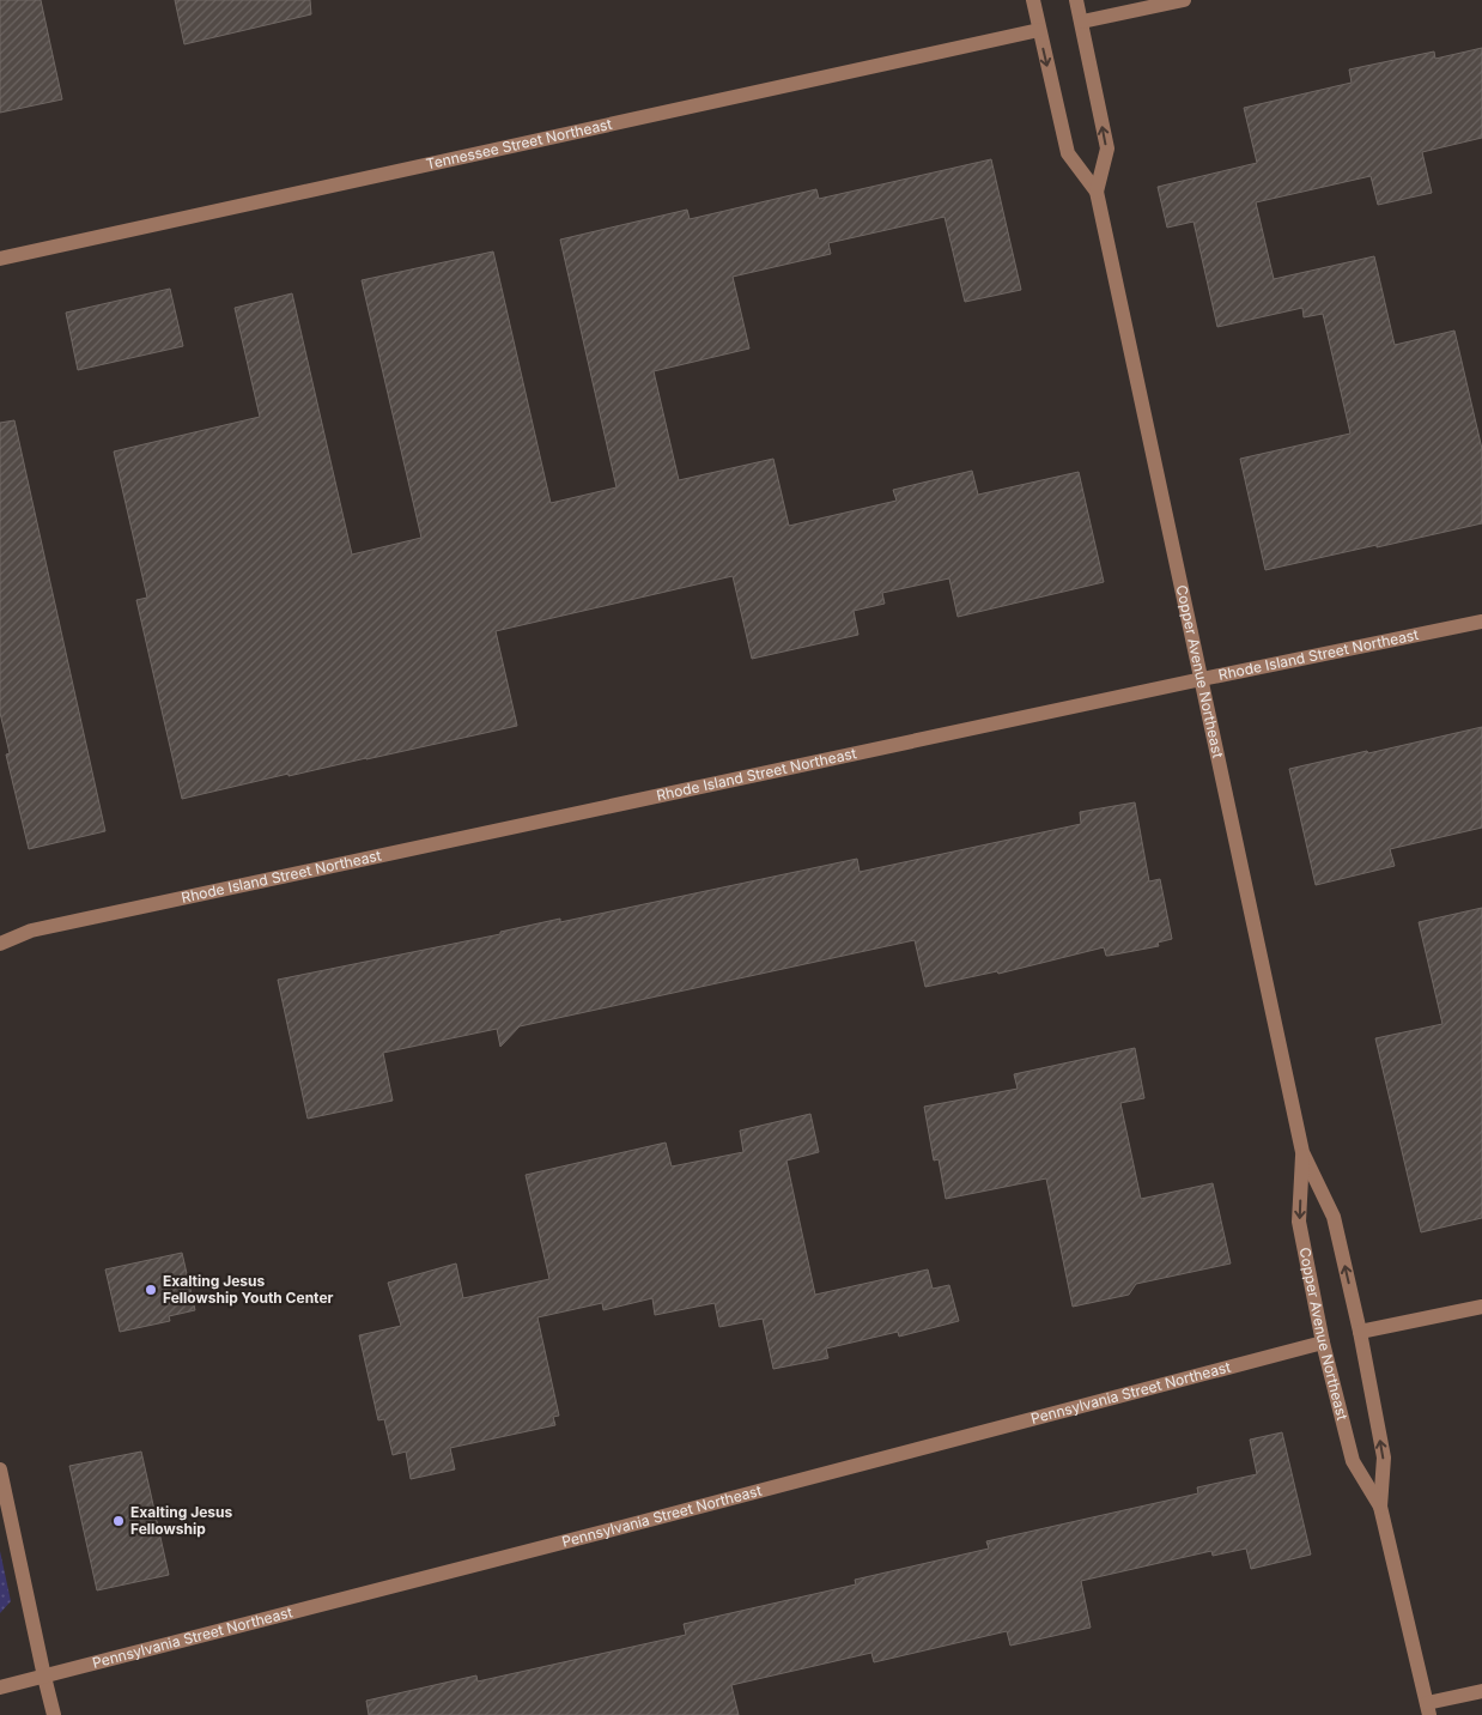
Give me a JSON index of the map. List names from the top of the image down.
{
  "streets": {
    "street": [
      "Tennessee Street Northeast",
      "Rhode Island Street Northeast",
      "Copper Avenue Northeast",
      "Pennsylvania Street Northeast"
    ]
  },
  "crossings": [
    ["Tennessee Street Northeast", "Copper Avenue Northeast"],
    ["Rhode Island Street Northeast", "Copper Avenue Northeast"],
    ["Copper Avenue Northeast", "Pennsylvania Street Northeast"]
  ],
  "places": ["Exalting Jesus Fellowship Youth Center", "Exalting Jesus Fellowship"]
}
